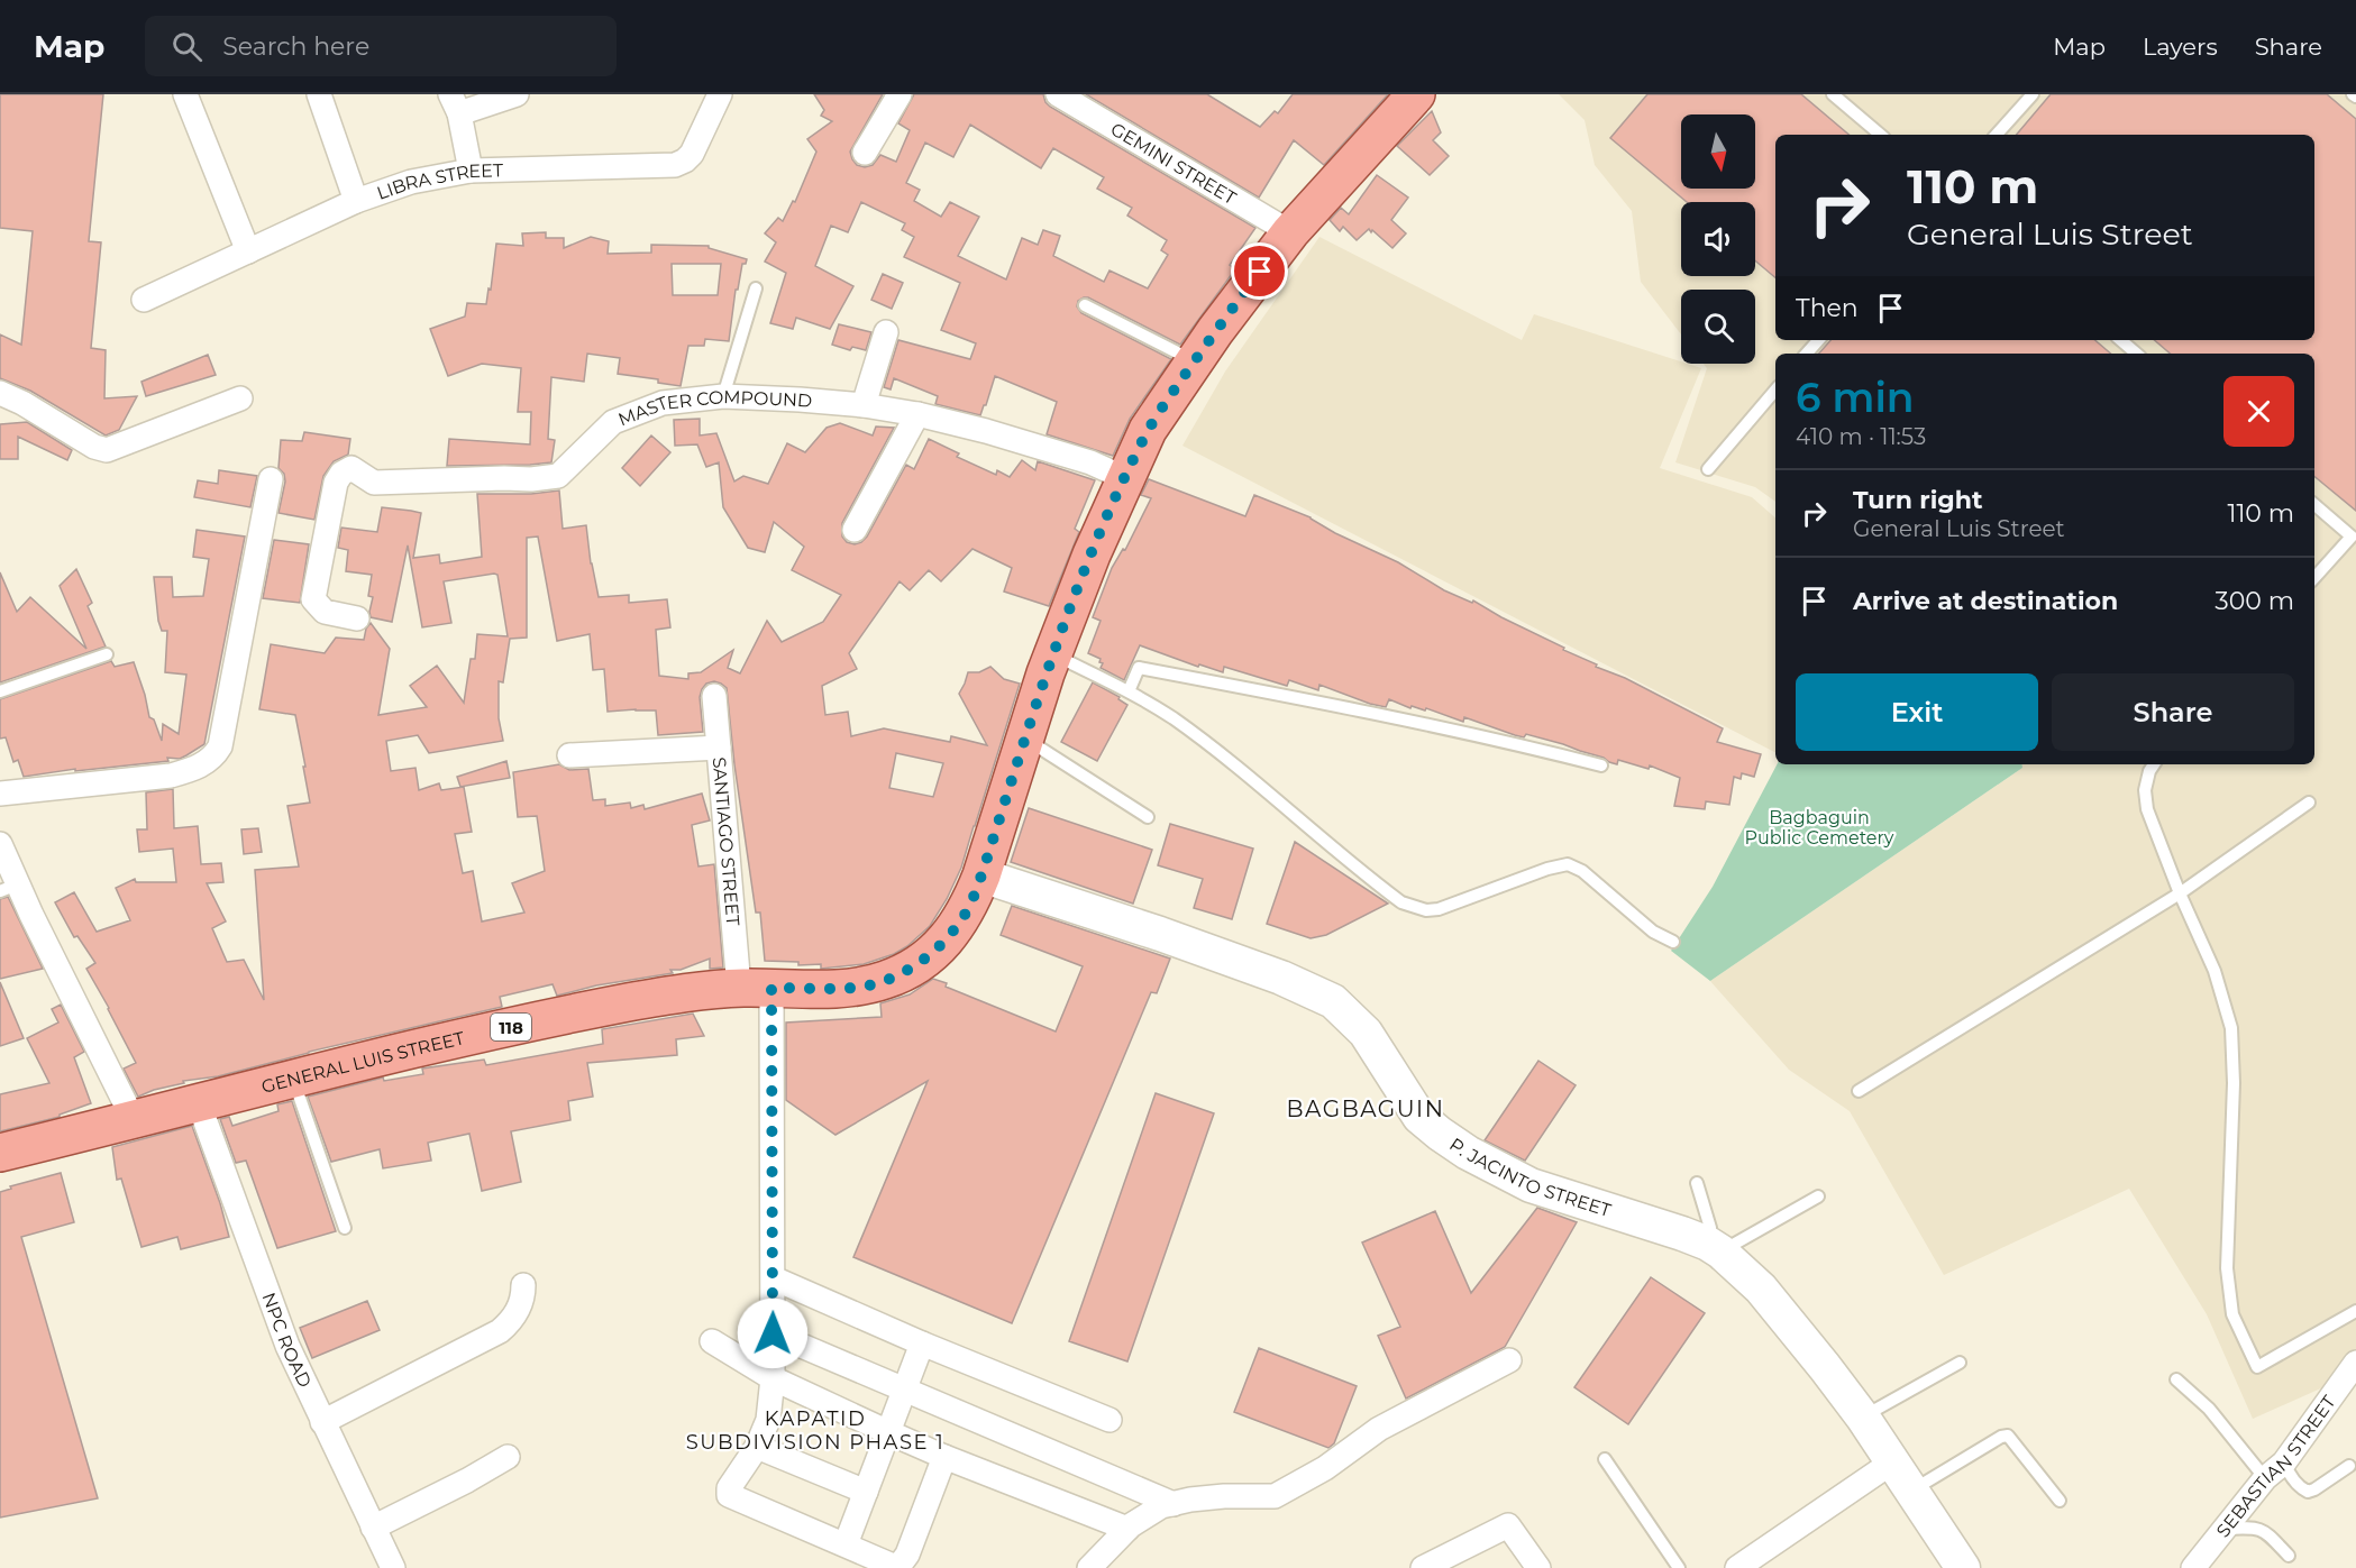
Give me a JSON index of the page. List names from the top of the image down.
{
  "streets": {
    "main road": ["118", "GENERAL LUIS STREET"],
    "street": [
      "GEMINI STREET",
      "LIBRA STREET",
      "MASTER COMPOUND",
      "SANTIAGO STREET",
      "P. JACINTO STREET",
      "NPC ROAD",
      "SEBASTIAN STREET"
    ]
  },
  "crossings": [
    ["GEMINI STREET", "GENERAL LUIS STREET"],
    ["MASTER COMPOUND", "GENERAL LUIS STREET"],
    ["SANTIAGO STREET", "GENERAL LUIS STREET"],
    ["GENERAL LUIS STREET", "P. JACINTO STREET"],
    ["GENERAL LUIS STREET", "NPC ROAD"]
  ],
  "districts": ["BAGBAGUIN", "KAPATID SUBDIVISION PHASE 1"],
  "parks": ["Bagbaguin Public Cemetery"],
  "north": "bottom",
  "page": {
    "header": "Map",
    "search": "Search here",
    "nav": ["Map", "Layers", "Share"],
    "turn": ["110 m", "General Luis Street"],
    "then": "Then",
    "heading": ["6 min", "410 m · 11:53"],
    "list": [
      {
        "name": "Turn right",
        "note": "General Luis Street",
        "value": "110 m"
      },
      {
        "name": "Arrive at destination",
        "value": "300 m"
      }
    ],
    "buttons": ["Exit", "Share"]
  }
}
